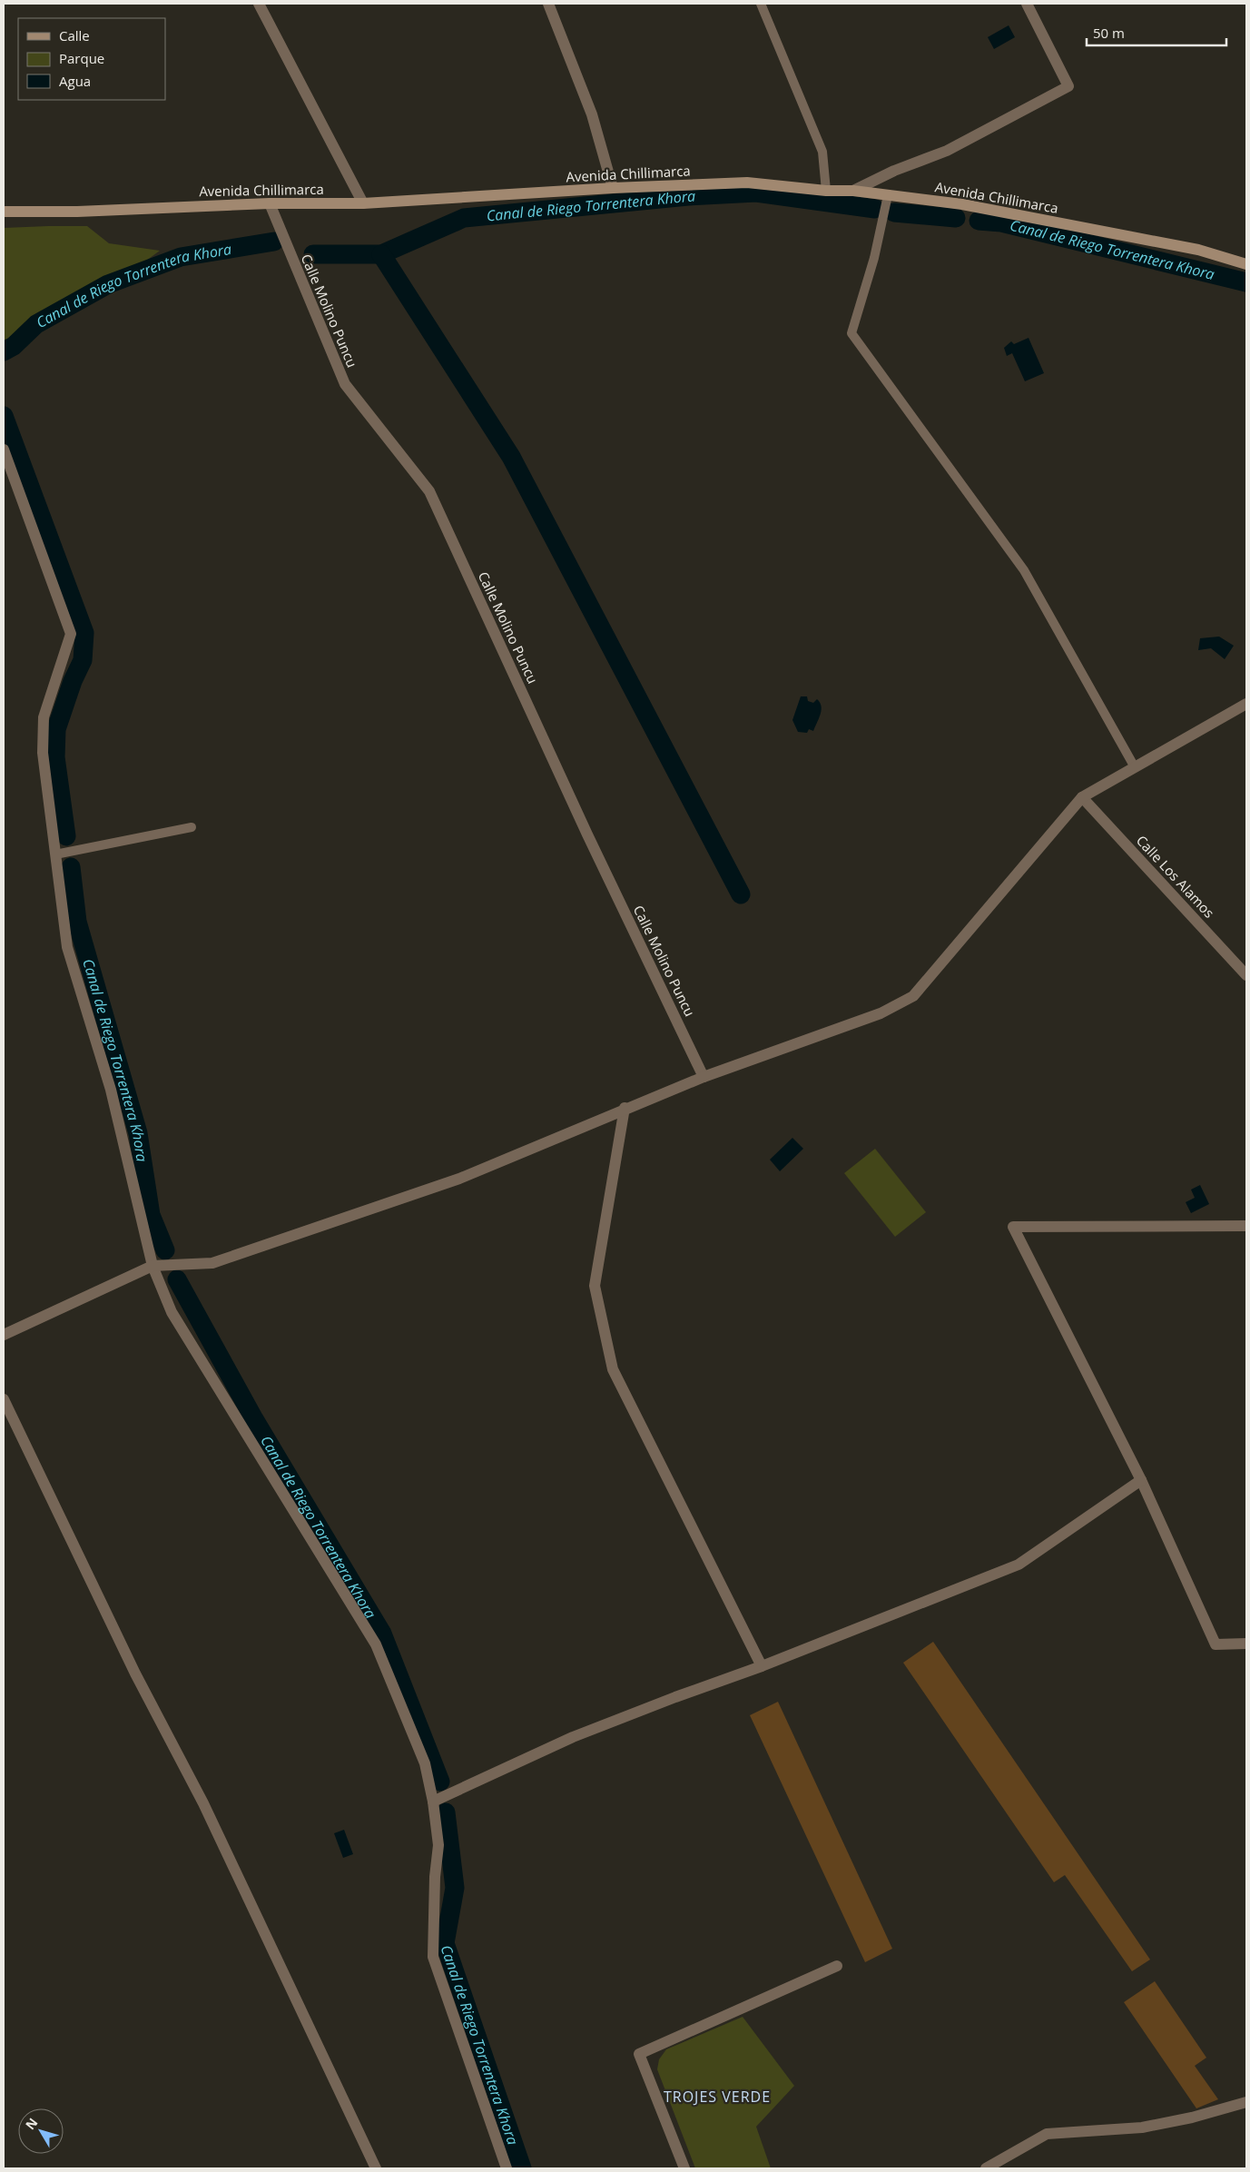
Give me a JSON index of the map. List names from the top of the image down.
{
  "streets": {
    "street": ["Avenida Chillimarca", "Calle Molino Puncu", "Calle Los Alamos"]
  },
  "crossings": [
    ["Avenida Chillimarca", "Calle Molino Puncu"]
  ],
  "districts": ["TROJES VERDE"],
  "water": ["Canal de Riego Torrentera Khora"],
  "legend": ["Calle", "Parque", "Agua"],
  "scale_bar": "50 m",
  "north": "top left"
}
